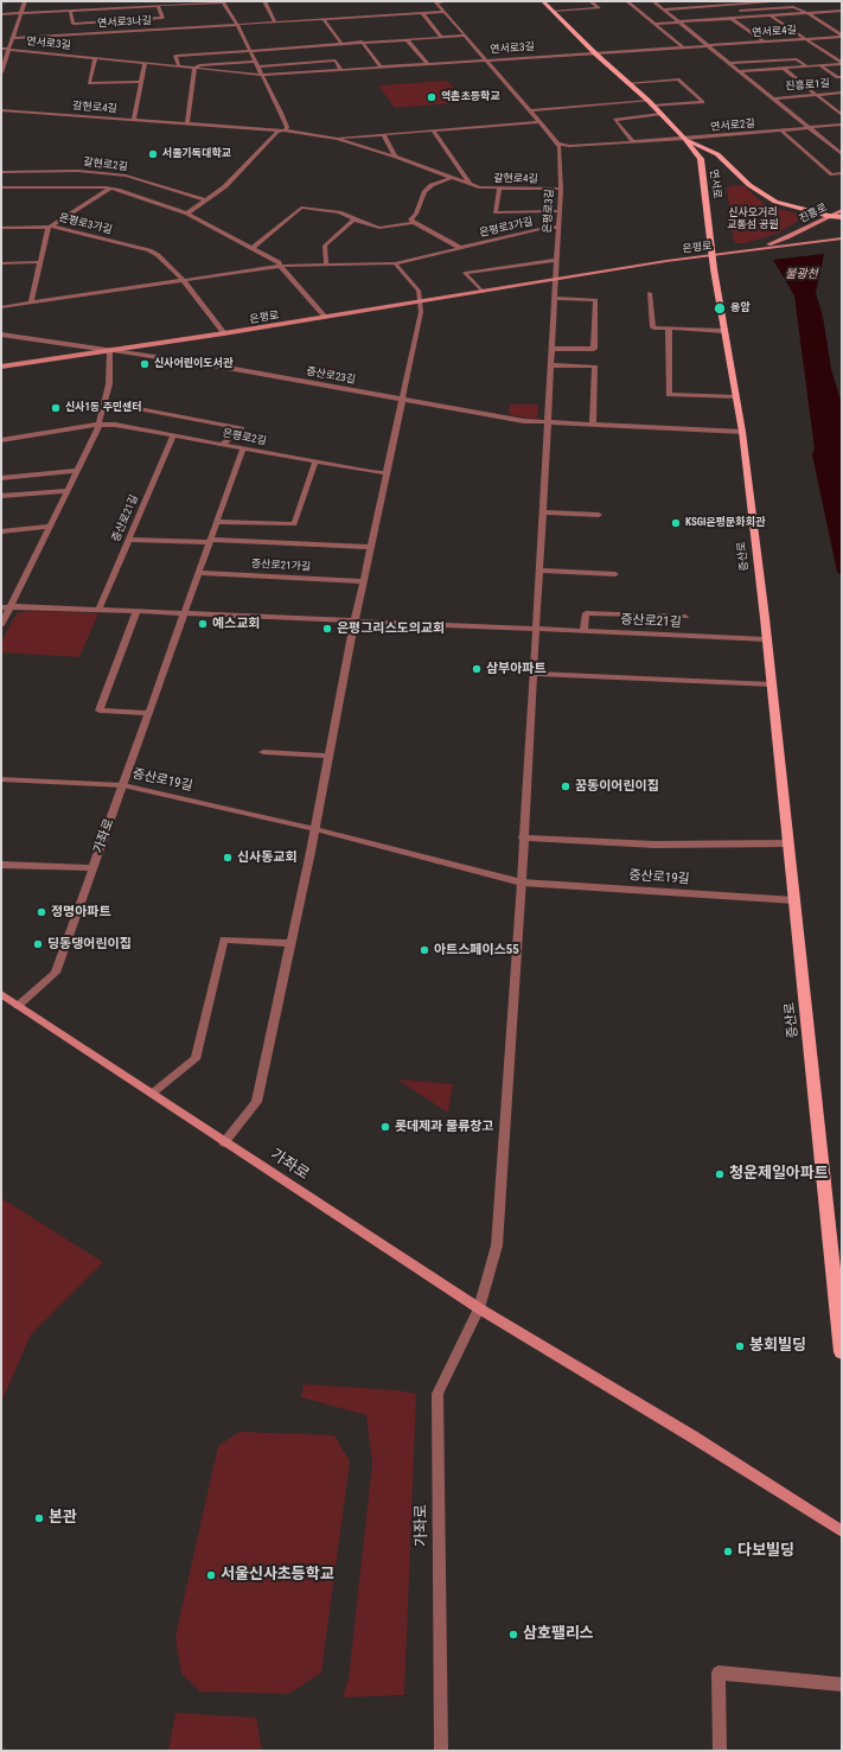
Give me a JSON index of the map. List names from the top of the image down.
{
  "streets": {
    "main road": [
      "연서로",
      "진흥로",
      "은평로",
      "증산로",
      "가좌로"
    ],
    "street": [
      "연서로3나길",
      "연서로4길",
      "연서로3길",
      "진흥로1길",
      "갈현로4길",
      "연서로2길",
      "갈현로2길",
      "은평로3길",
      "은평로3가길",
      "증산로23길",
      "은평로2길",
      "증산로21길",
      "증산로21가길",
      "증산로19길"
    ]
  },
  "crossings": [
    ["연서로4길", "연서로3길"],
    ["연서로4길", "연서로"],
    ["연서로3길", "연서로"],
    ["갈현로4길", "은평로3길"],
    ["연서로2길", "연서로"],
    ["갈현로2길", "은평로3가길"],
    ["갈현로2길", "은평로"],
    ["연서로", "진흥로"],
    ["연서로", "은평로"],
    ["연서로", "증산로"],
    ["은평로3길", "은평로3가길"],
    ["은평로3길", "은평로"],
    ["진흥로", "은평로"],
    ["진흥로", "증산로"],
    ["은평로", "증산로23길"],
    ["은평로", "증산로"],
    ["증산로23길", "증산로"],
    ["은평로2길", "증산로21길"],
    ["증산로21길", "증산로"],
    ["증산로21길", "증산로21가길"],
    ["증산로", "증산로19길"],
    ["증산로19길", "가좌로"]
  ],
  "water": ["불광천"],
  "parks": ["신사오거리 교통섬 공원"],
  "places": [
    "역촌초등학교",
    "서울기독대학교",
    "응암",
    "신사어린이도서관",
    "신사1동 주민센터",
    "KSGI은평문화회관",
    "예스교회",
    "은평그리스도의교회",
    "삼부아파트",
    "꿈동이어린이집",
    "신사동교회",
    "정명아파트",
    "딩동댕어린이집",
    "아트스페이스55",
    "롯데제과 물류창고",
    "청운제일아파트",
    "봉회빌딩",
    "본관",
    "다보빌딩",
    "서울신사초등학교",
    "삼호팰리스"
  ]
}
